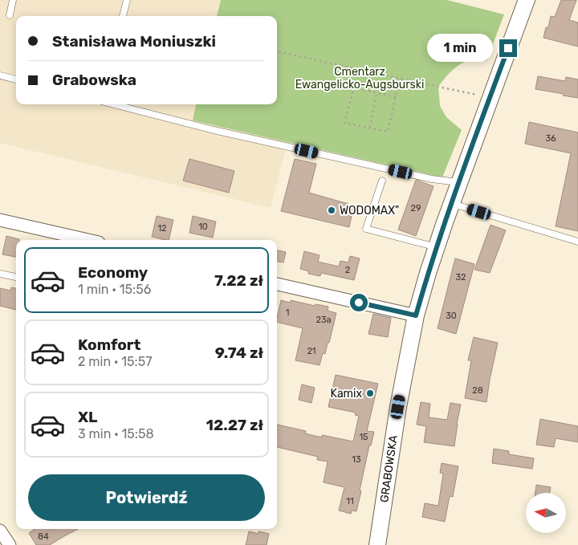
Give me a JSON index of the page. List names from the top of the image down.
{
  "streets": {
    "street": ["GRABOWSKA"]
  },
  "parks": ["Cmentarz Ewangelicko-Augsburski"],
  "places": ["WODOMAX\"", "Kamix"],
  "house_numbers": [
    "36",
    "29",
    "10",
    "12",
    "2",
    "32",
    "1",
    "30",
    "23a",
    "21",
    "28",
    "15",
    "13",
    "11",
    "84"
  ],
  "north": "left",
  "page": {
    "banner": ["Stanisława Moniuszki", "Grabowska"],
    "bubble": "1 min",
    "list": [
      {
        "name": "Economy",
        "note": "1 min · 15:56",
        "value": "7.22 zł"
      },
      {
        "name": "Komfort",
        "note": "2 min · 15:57",
        "value": "9.74 zł"
      },
      {
        "name": "XL",
        "note": "3 min · 15:58",
        "value": "12.27 zł"
      }
    ],
    "buttons": "Potwierdź"
  }
}
